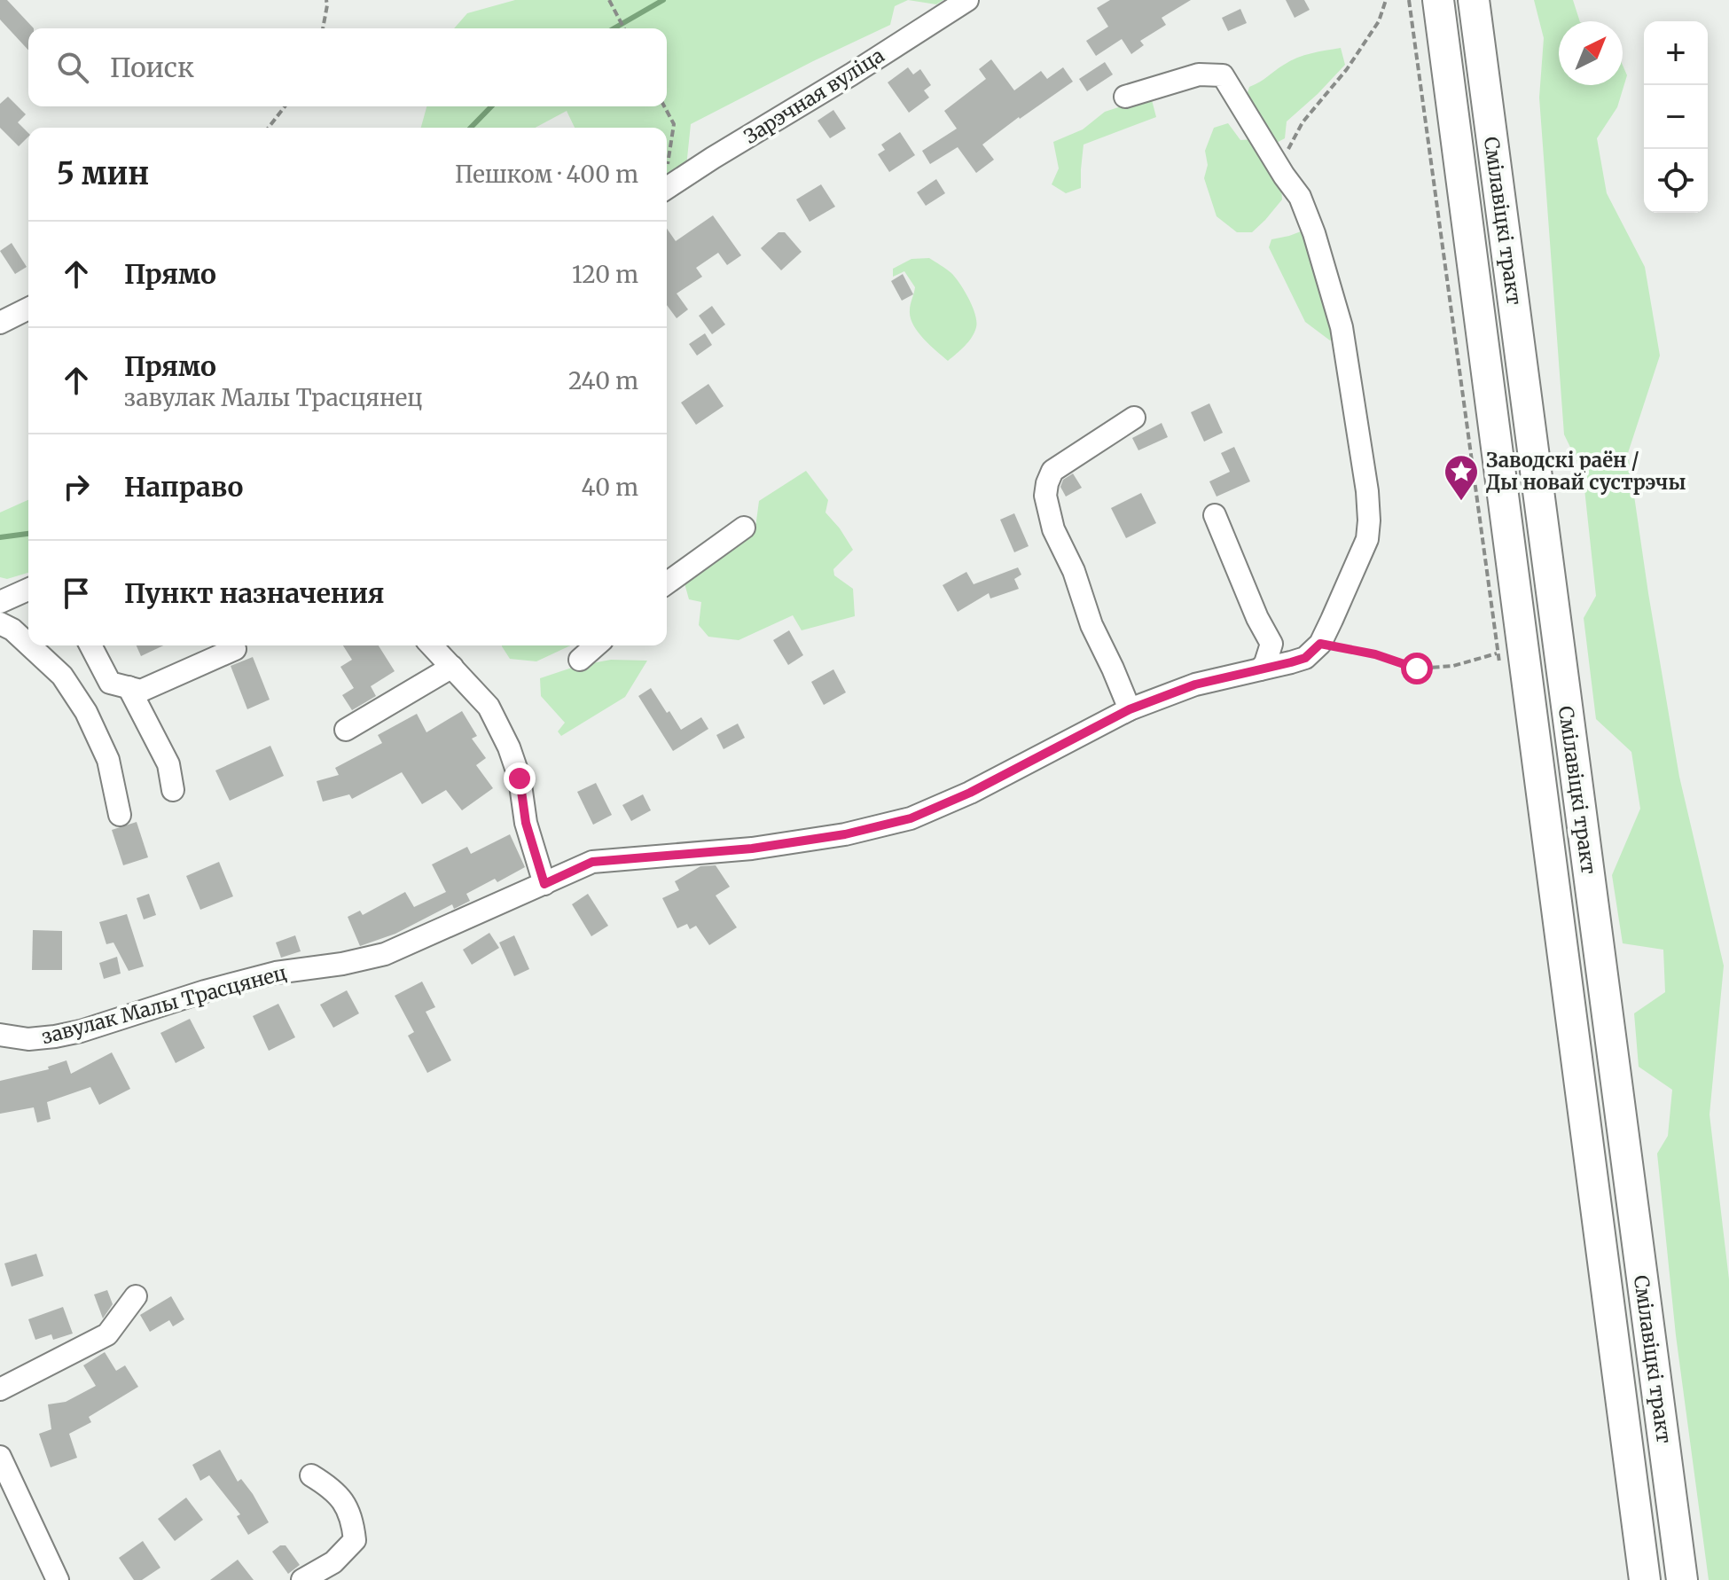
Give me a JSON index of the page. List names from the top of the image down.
{
  "streets": {
    "highway": ["Смілавіцкі тракт"],
    "street": ["Зарэчная вуліца", "завулак Малы Трасцянец"]
  },
  "places": {
    "place": ["Заводскі раён / Ды новай сустрэчы"]
  },
  "north": "top right",
  "page": {
    "map_buttons": ["+", "−"],
    "search": "Поиск",
    "heading": ["5 мин", "Пешком · 400 m"],
    "list": [
      ["Прямо", "120 m"],
      ["Прямо", "завулак Малы Трасцянец", "240 m"],
      ["Направо", "40 m"],
      "Пункт назначения"
    ]
  }
}
